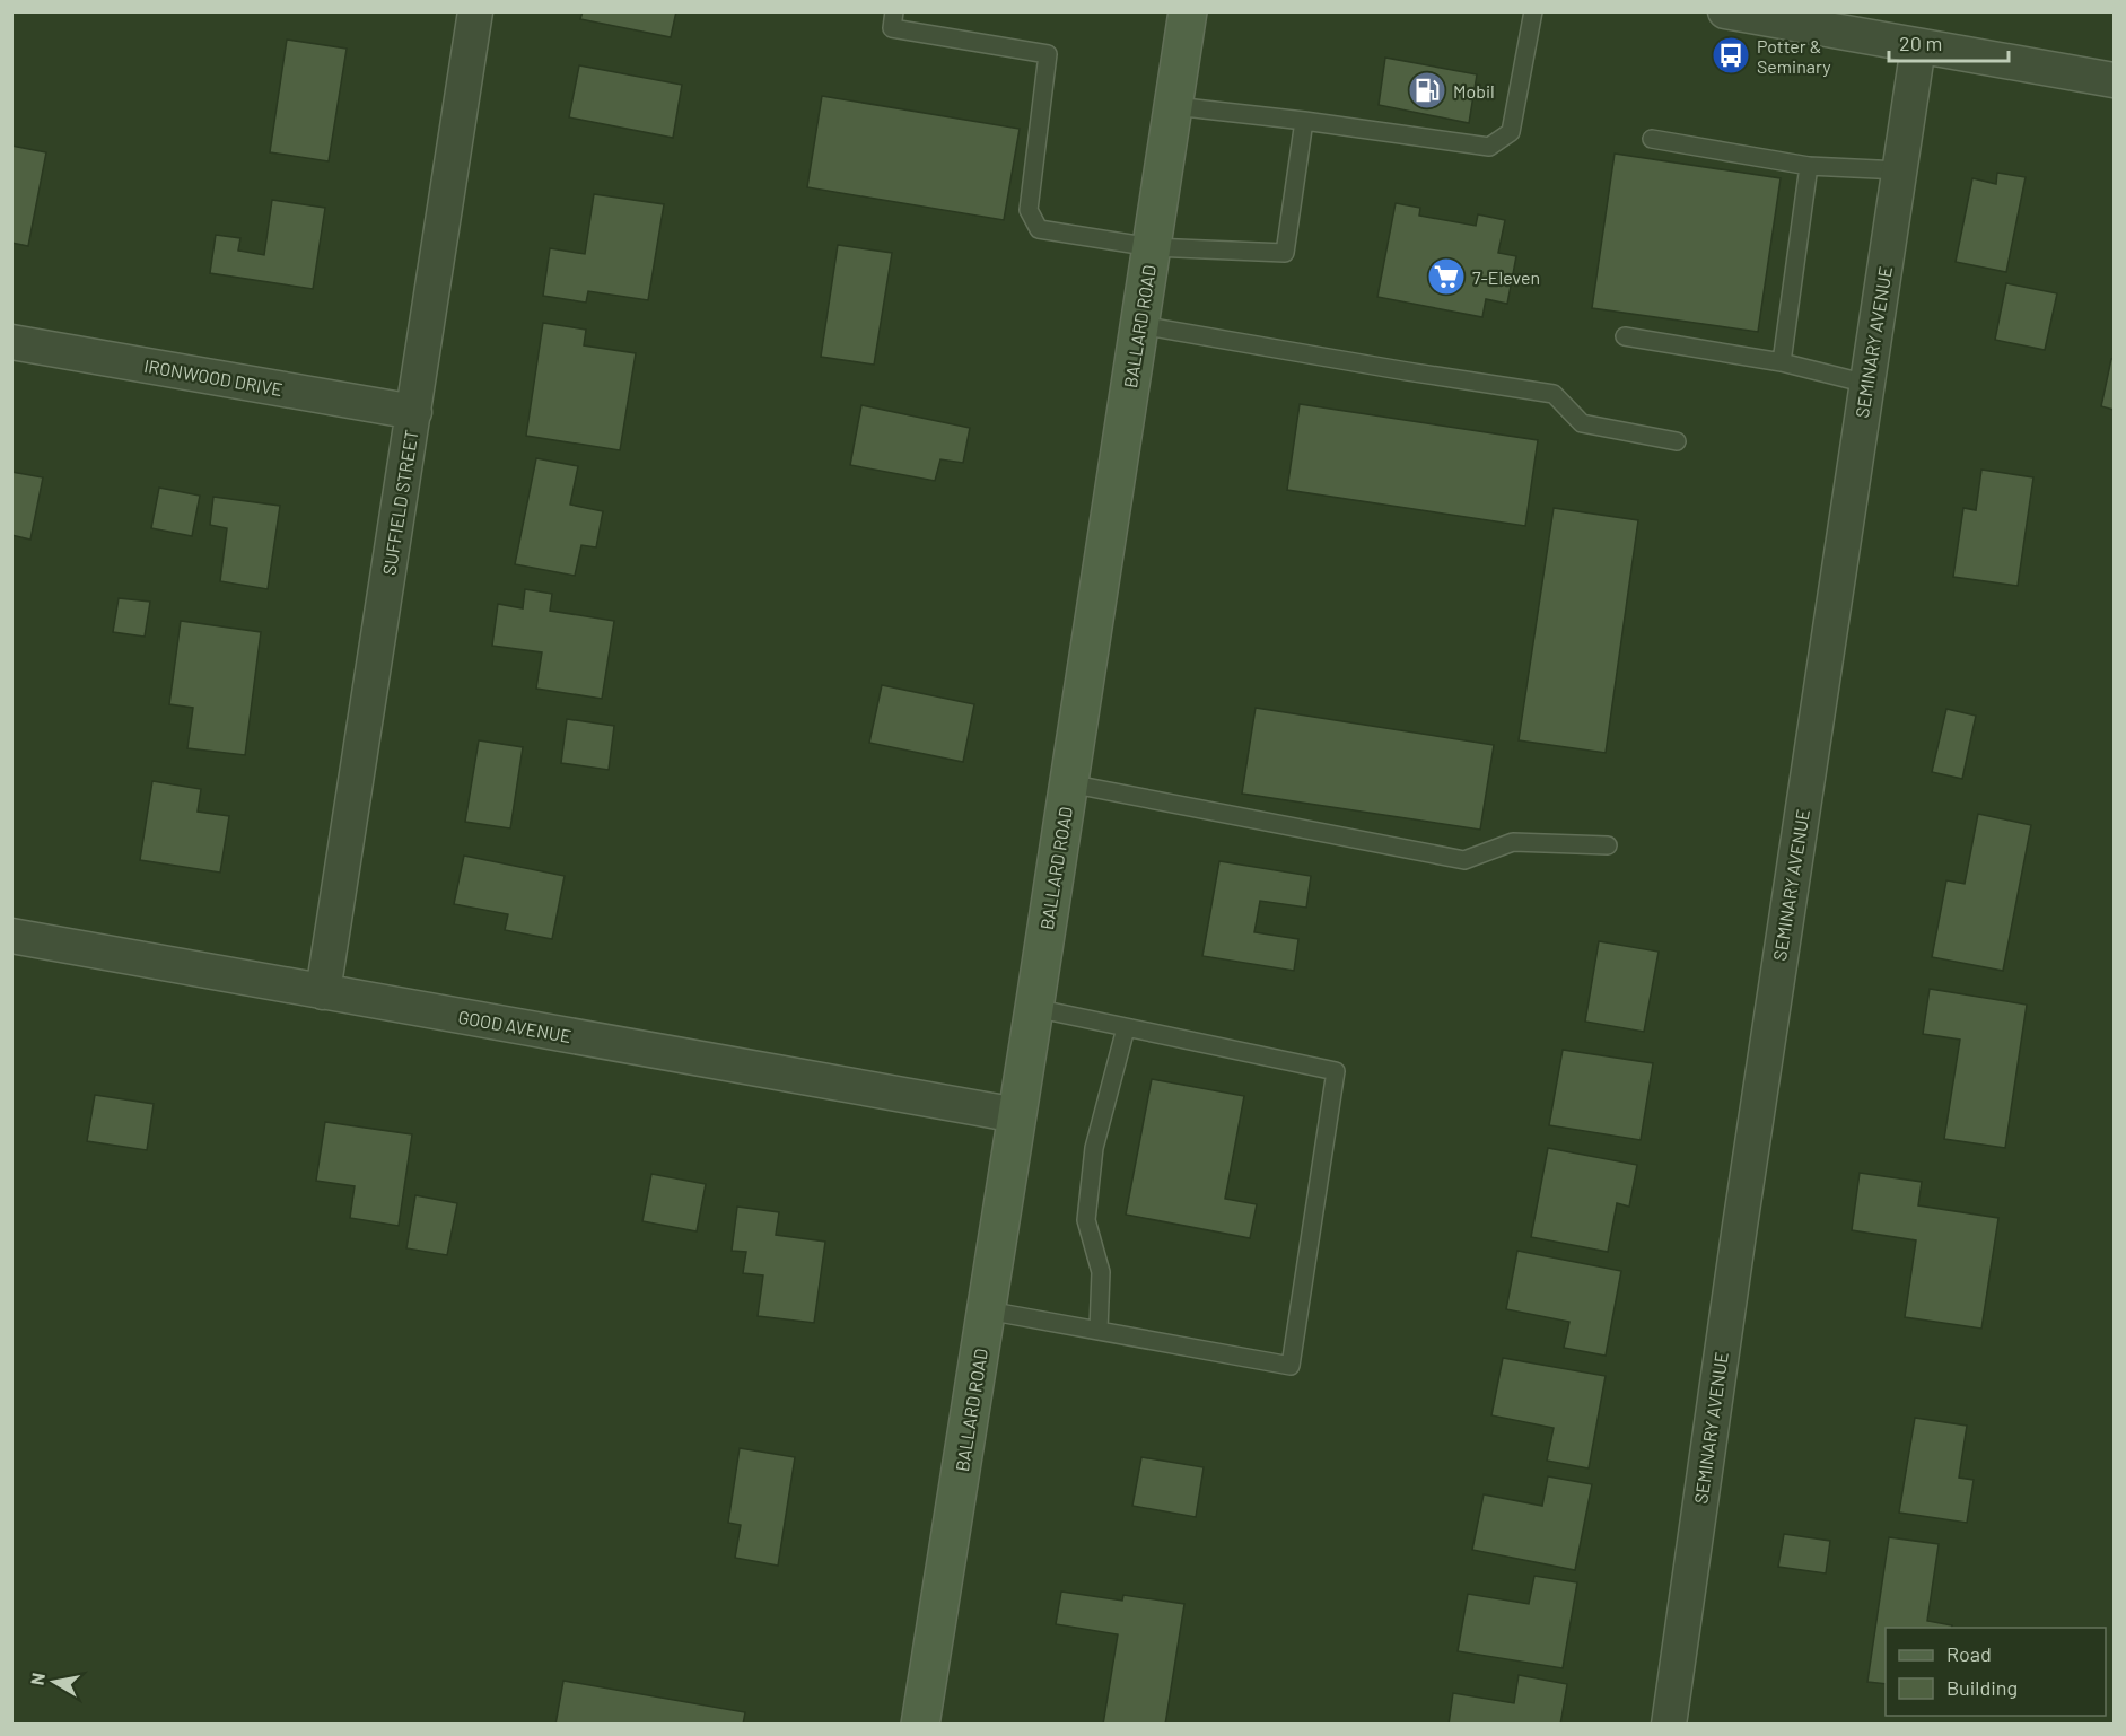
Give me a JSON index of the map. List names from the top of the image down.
{
  "streets": {
    "street": [
      "BALLARD ROAD",
      "SEMINARY AVENUE",
      "IRONWOOD DRIVE",
      "SUFFIELD STREET",
      "GOOD AVENUE"
    ]
  },
  "crossings": [
    ["BALLARD ROAD", "GOOD AVENUE"],
    ["IRONWOOD DRIVE", "SUFFIELD STREET"],
    ["SUFFIELD STREET", "GOOD AVENUE"]
  ],
  "places": {
    "bus stop": ["Potter & Seminary"],
    "fuel station": ["Mobil"],
    "supermarket": ["7-Eleven"]
  },
  "legend": ["Road", "Building"],
  "scale_bar": "20 m",
  "north": "left"
}
